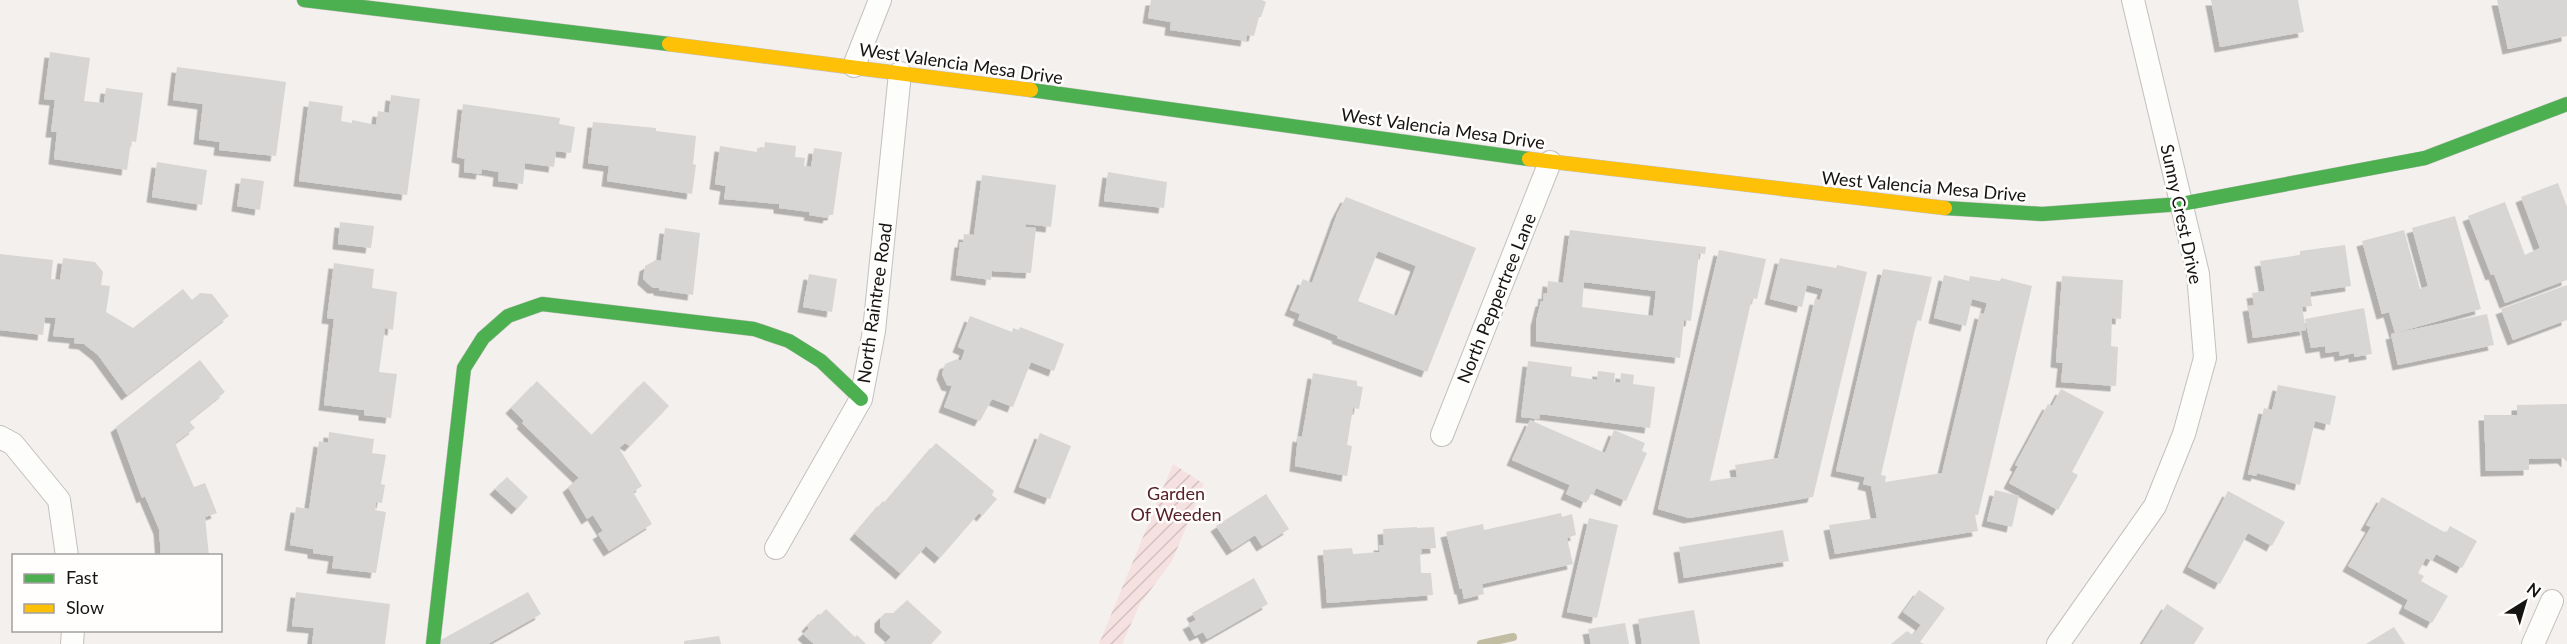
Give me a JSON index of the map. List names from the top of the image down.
{
  "streets": {
    "street": [
      "West Valencia Mesa Drive",
      "Sunny Crest Drive",
      "North Peppertree Lane",
      "North Raintree Road"
    ]
  },
  "crossings": [
    ["West Valencia Mesa Drive", "Sunny Crest Drive"],
    ["West Valencia Mesa Drive", "North Peppertree Lane"],
    ["West Valencia Mesa Drive", "North Raintree Road"]
  ],
  "parks": ["Garden Of Weeden"],
  "legend": ["Fast", "Slow"],
  "north": "top right"
}
